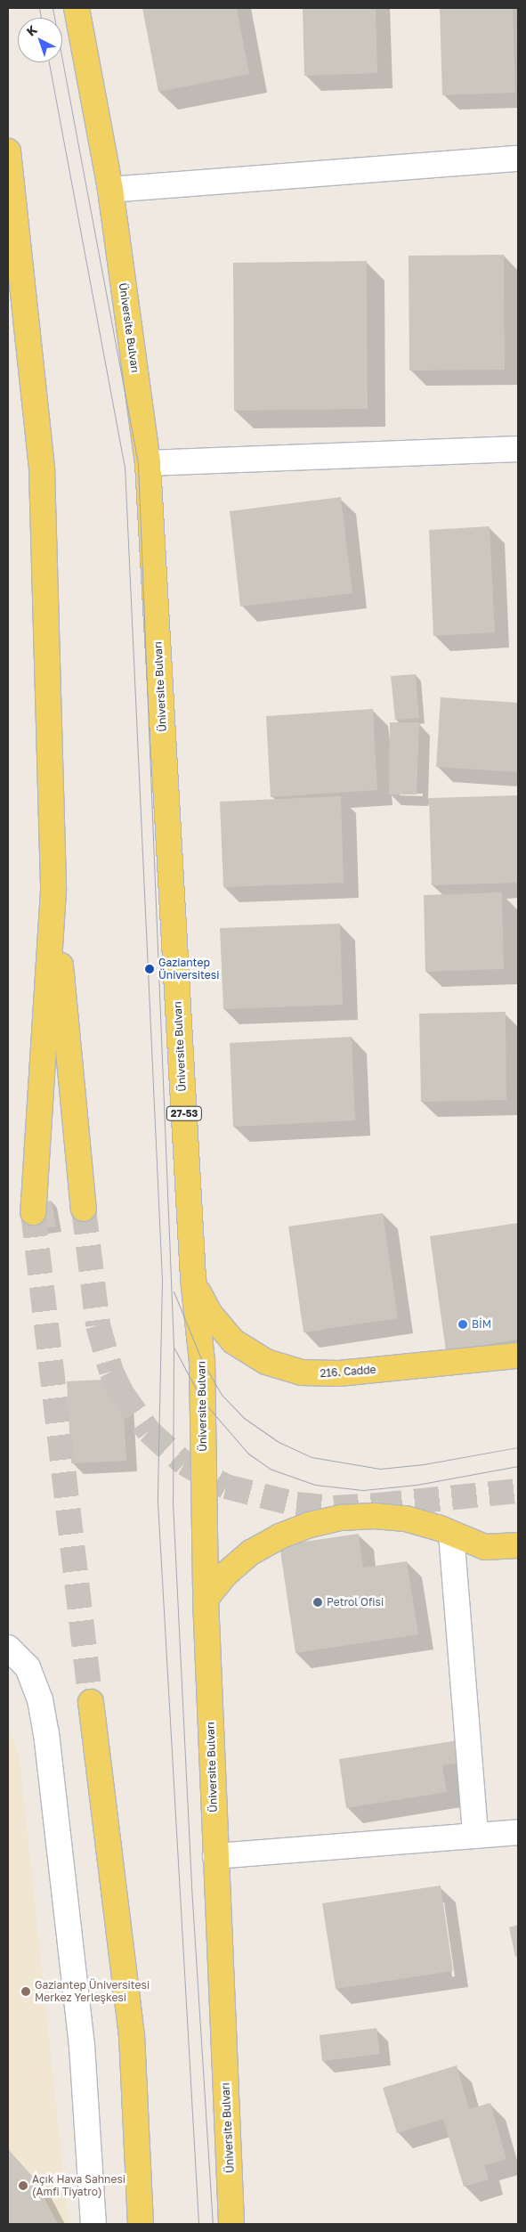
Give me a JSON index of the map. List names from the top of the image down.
{
  "streets": {
    "main road": ["Üniversite Bulvarı", "27-53", "216. Cadde"]
  },
  "crossings": [
    ["Üniversite Bulvarı", "216. Cadde"]
  ],
  "places": [
    "Gaziantep Üniversitesi",
    "BİM",
    "Petrol Ofisi",
    "Gaziantep Üniversitesi Merkez Yerleşkesi",
    "Açık Hava Sahnesi (Amfi Tiyatro)"
  ],
  "north": "top left"
}
